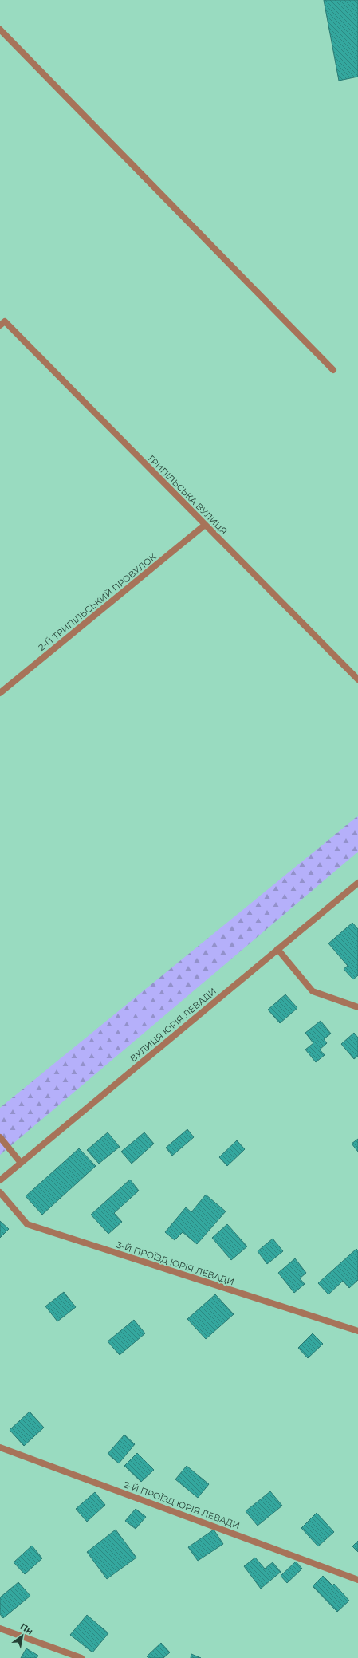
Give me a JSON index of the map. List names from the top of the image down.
{
  "streets": {
    "street": [
      "ТРИПІЛЬСЬКА ВУЛИЦЯ",
      "2-Й ТРИПІЛЬСЬКИЙ ПРОВУЛОК",
      "ВУЛИЦЯ ЮРІЯ ЛЕВАДИ",
      "3-Й ПРОЇЗД ЮРІЯ ЛЕВАДИ",
      "2-Й ПРОЇЗД ЮРІЯ ЛЕВАДИ"
    ]
  },
  "crossings": [
    ["ТРИПІЛЬСЬКА ВУЛИЦЯ", "2-Й ТРИПІЛЬСЬКИЙ ПРОВУЛОК"]
  ],
  "north": "top right"
}
